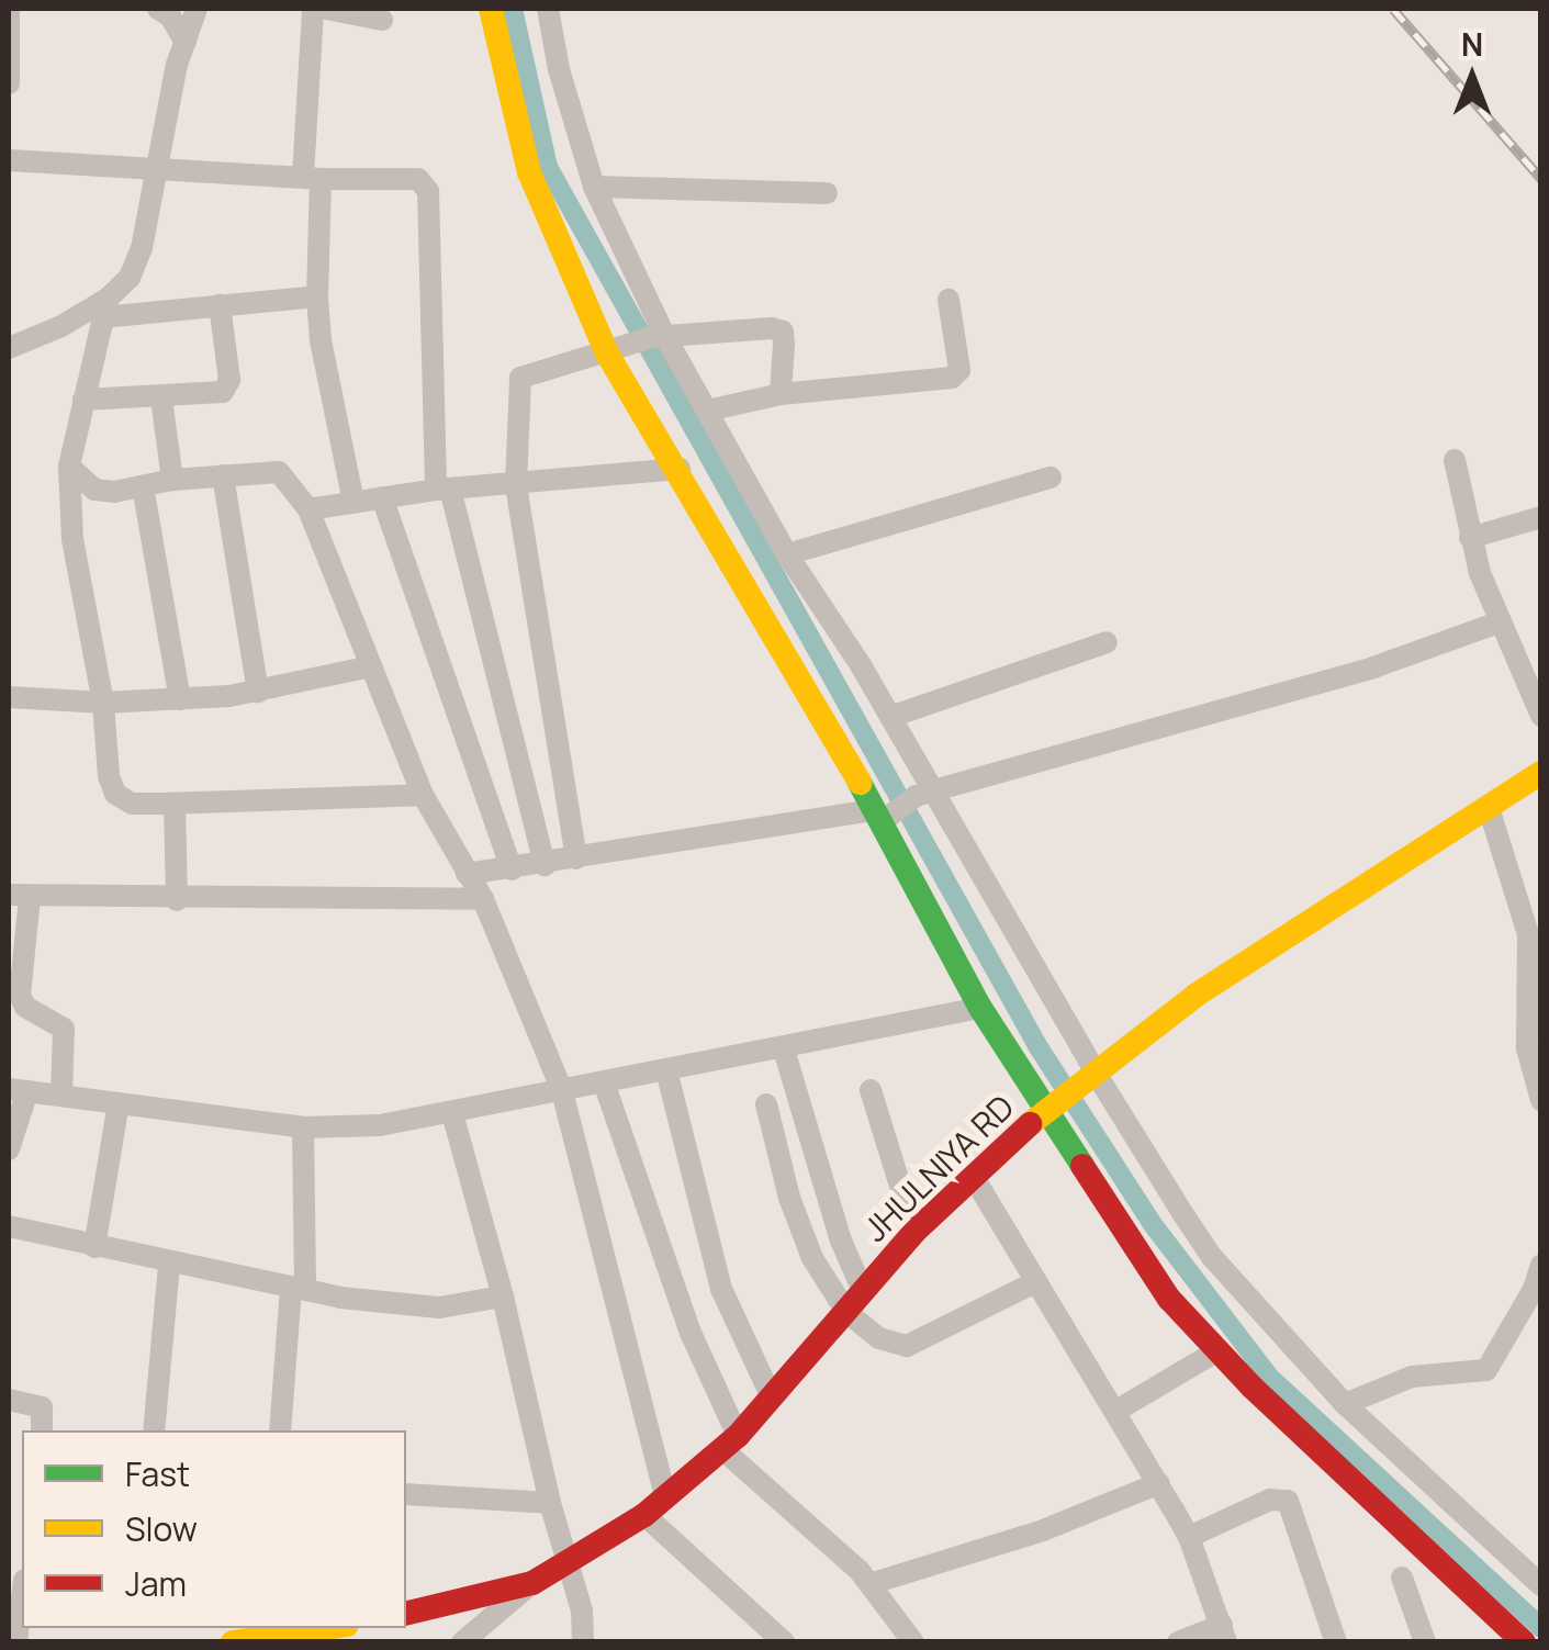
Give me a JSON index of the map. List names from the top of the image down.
{
  "streets": {
    "street": ["JHULNIYA RD"]
  },
  "legend": ["Fast", "Slow", "Jam"],
  "north": "top"
}
